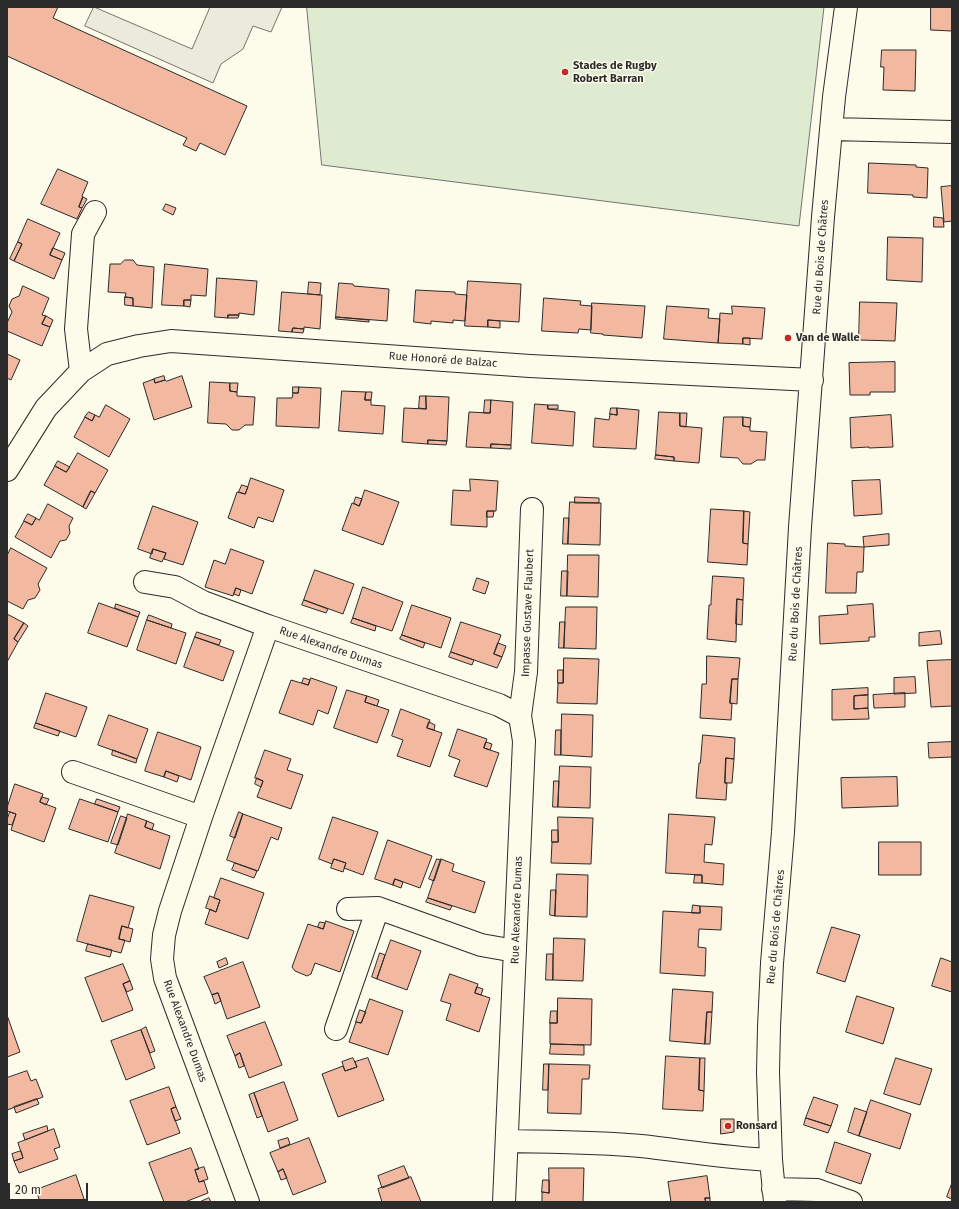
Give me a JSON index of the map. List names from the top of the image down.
{
  "streets": {
    "street": [
      "Rue du Bois de Châtres",
      "Rue Honoré de Balzac",
      "Impasse Gustave Flaubert",
      "Rue Alexandre Dumas"
    ]
  },
  "crossings": [
    ["Rue du Bois de Châtres", "Rue Honoré de Balzac"],
    ["Impasse Gustave Flaubert", "Rue Alexandre Dumas"]
  ],
  "places": ["Stades de Rugby Robert Barran", "Van de Walle", "Ronsard"],
  "scale_bar": "20 m"
}
